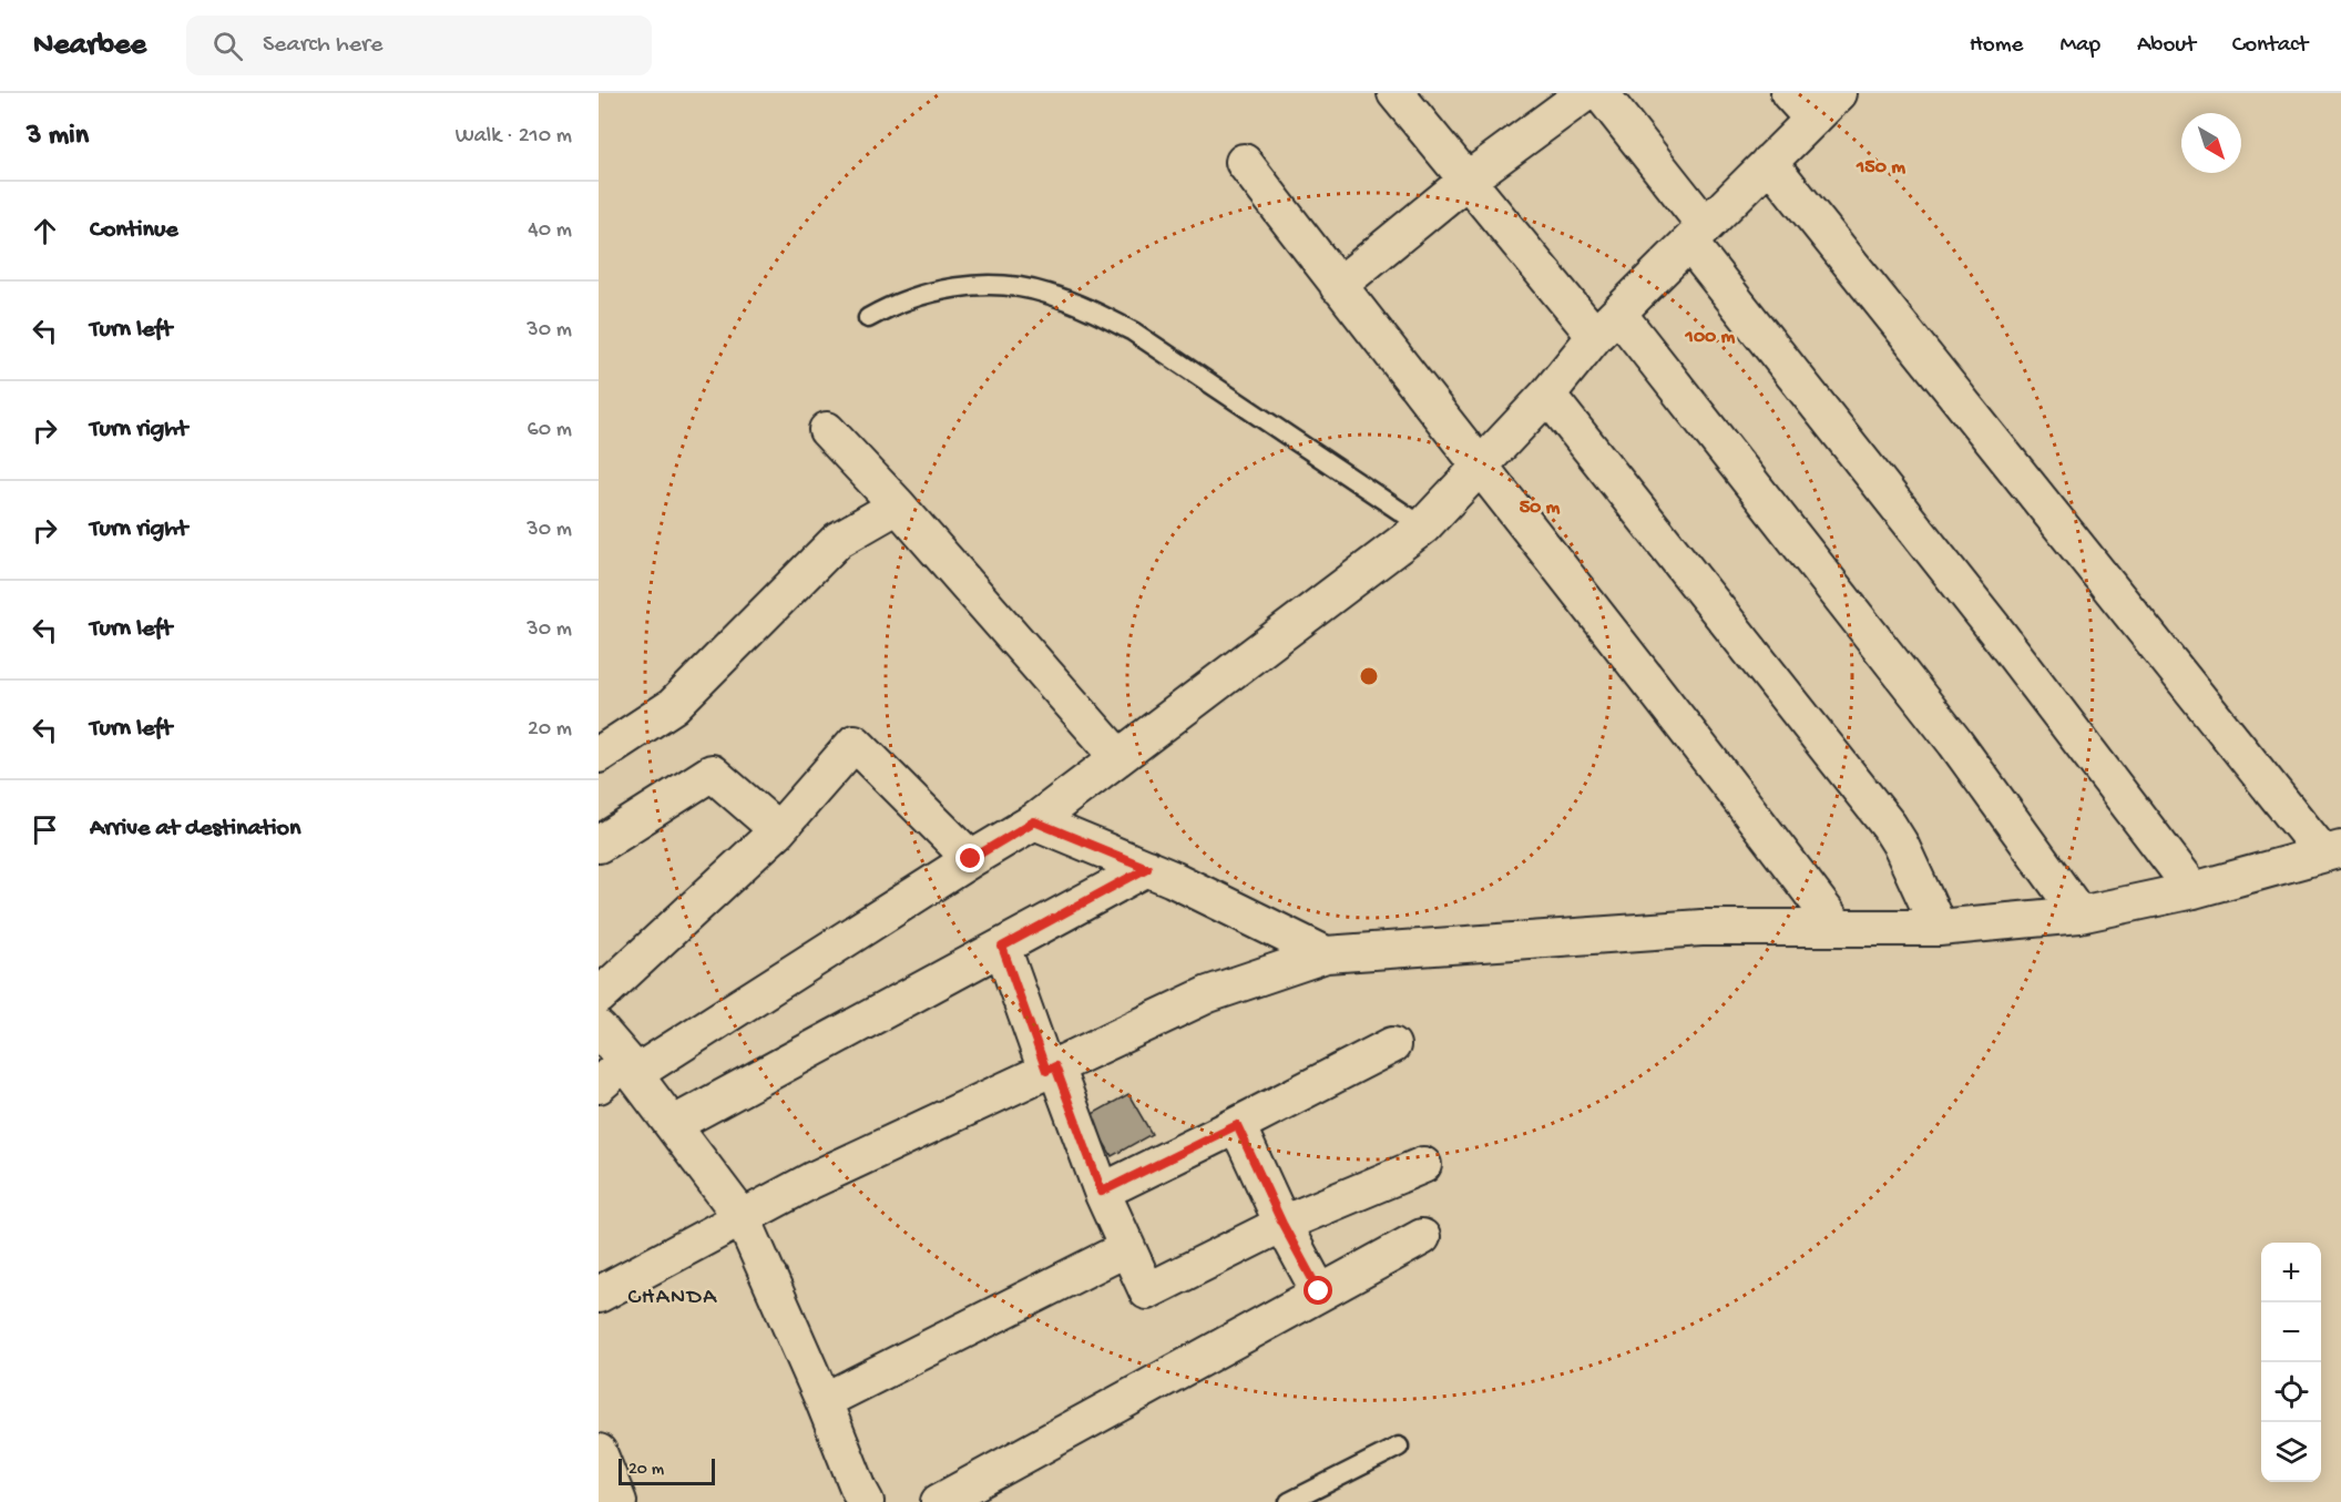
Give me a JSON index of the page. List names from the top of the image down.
{
  "districts": ["CHANDA"],
  "scale_bar": "20 m",
  "north": "bottom right",
  "page": {
    "header": "Nearbee",
    "search": "Search here",
    "nav": [
      "Home",
      "Map",
      "About",
      "Contact"
    ],
    "heading": ["3 min", "Walk · 210 m"],
    "list": [
      ["Continue", "40 m"],
      ["Turn left", "30 m"],
      ["Turn right", "60 m"],
      ["Turn right", "30 m"],
      ["Turn left", "30 m"],
      ["Turn left", "20 m"],
      "Arrive at destination"
    ],
    "map_buttons": ["+", "−"],
    "scale": "20 m"
  },
  "rings": ["150 m", "100 m", "50 m"]
}
